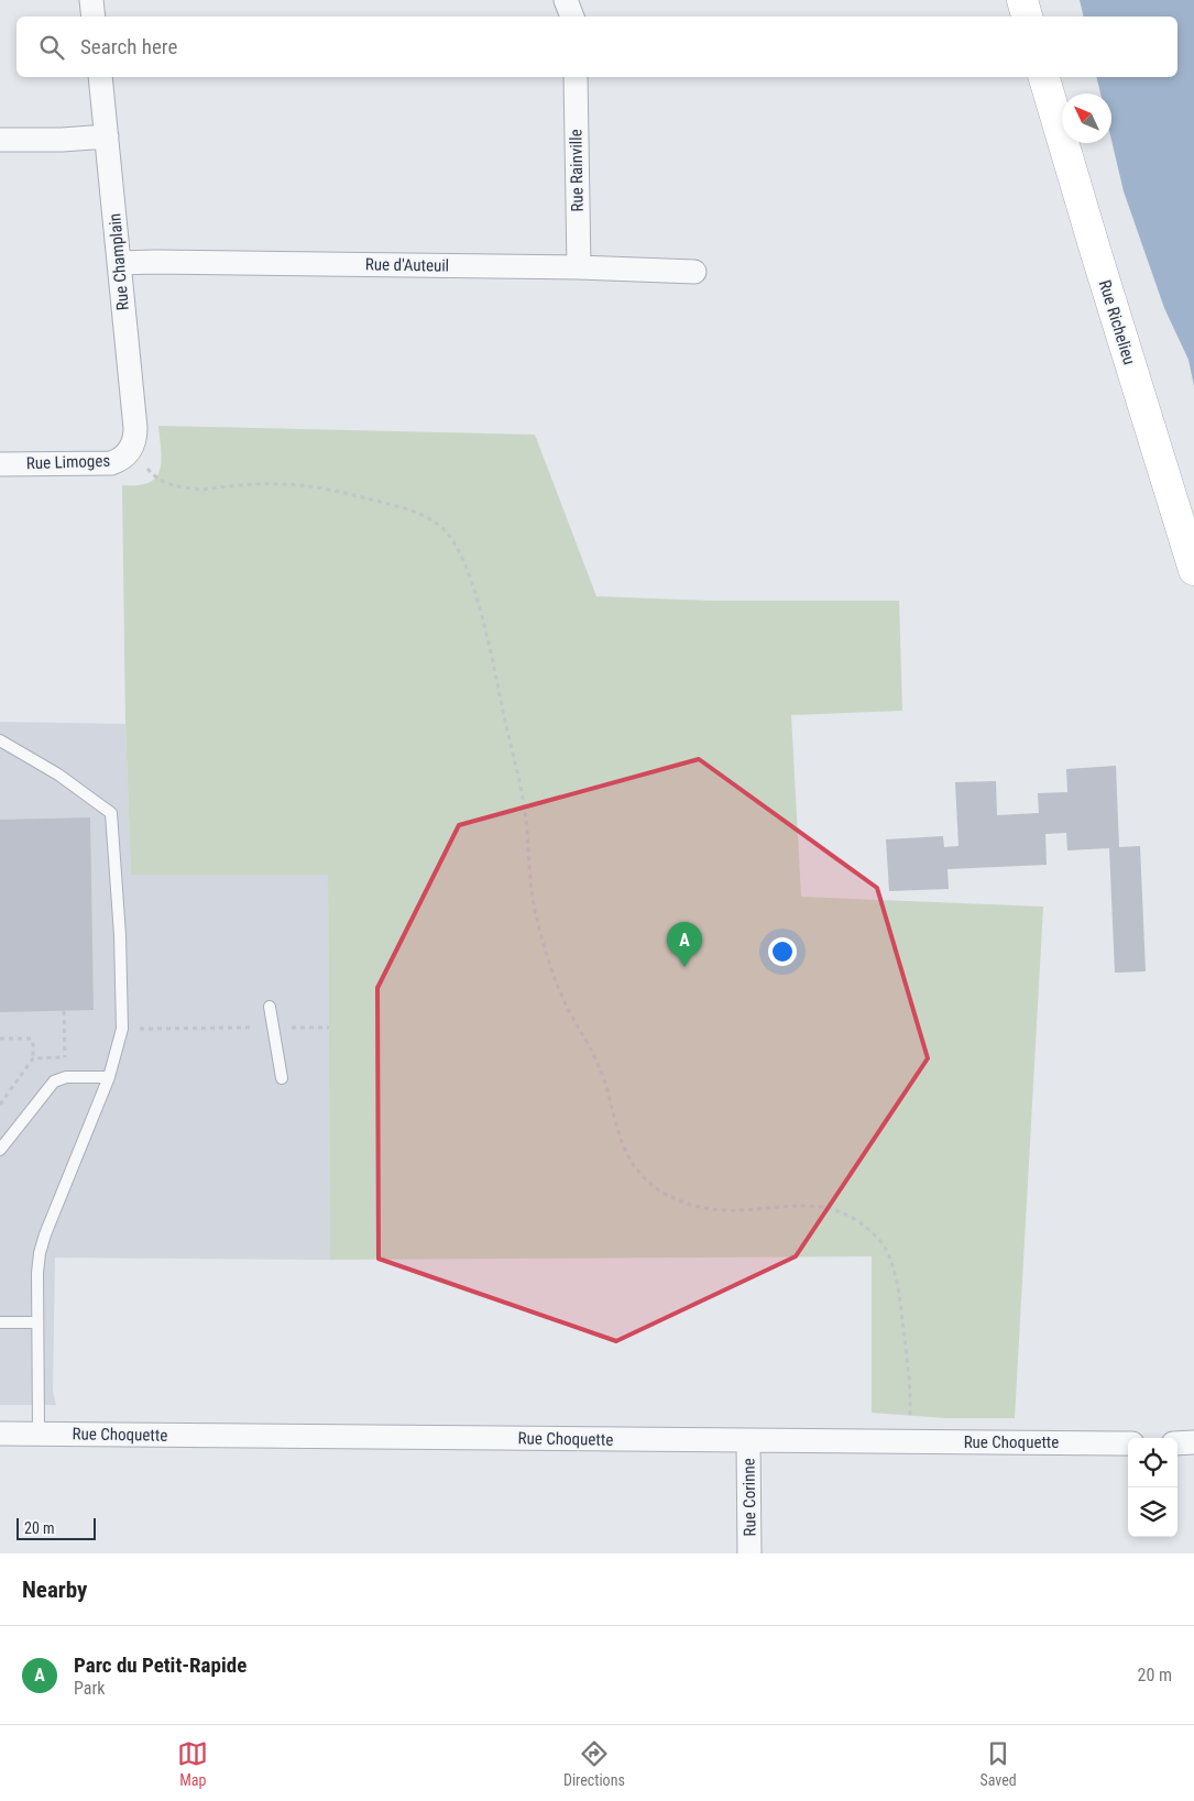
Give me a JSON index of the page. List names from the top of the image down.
{
  "streets": {
    "main road": ["Rue Richelieu"],
    "street": [
      "Rue Rainville",
      "Rue Champlain",
      "Rue d'Auteuil",
      "Rue Limoges",
      "Rue Choquette",
      "Rue Corinne"
    ]
  },
  "crossings": [
    ["Rue Rainville", "Rue d'Auteuil"],
    ["Rue Champlain", "Rue d'Auteuil"],
    ["Rue Champlain", "Rue Limoges"],
    ["Rue Choquette", "Rue Corinne"]
  ],
  "scale_bar": "20 m",
  "north": "top left",
  "page": {
    "search": "Search here",
    "pins": "A",
    "scale": "20 m",
    "heading": "Nearby",
    "list": [
      {
        "mark": "A",
        "name": "Parc du Petit-Rapide",
        "note": "Park",
        "value": "20 m"
      }
    ],
    "nav": ["Map", "Directions", "Saved"]
  }
}
